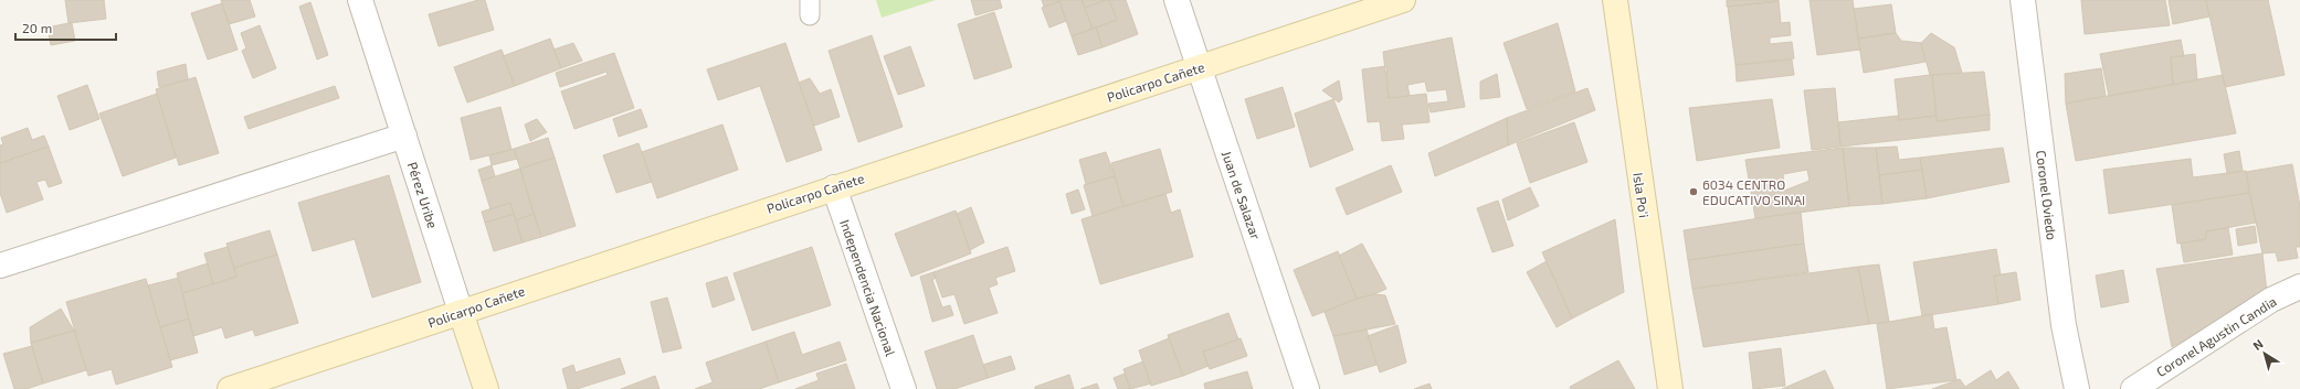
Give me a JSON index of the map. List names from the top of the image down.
{
  "streets": {
    "street": [
      "Policarpo Cañete",
      "Pérez Uribe",
      "Juan de Salazar",
      "Isla Po'i",
      "Coronel Oviedo",
      "Independencia Nacional",
      "Coronel Agustin Candia"
    ]
  },
  "crossings": [
    ["Policarpo Cañete", "Pérez Uribe"],
    ["Policarpo Cañete", "Juan de Salazar"],
    ["Policarpo Cañete", "Independencia Nacional"]
  ],
  "places": ["6034 CENTRO EDUCATIVO SINAI"],
  "scale_bar": "20 m",
  "north": "top left"
}
